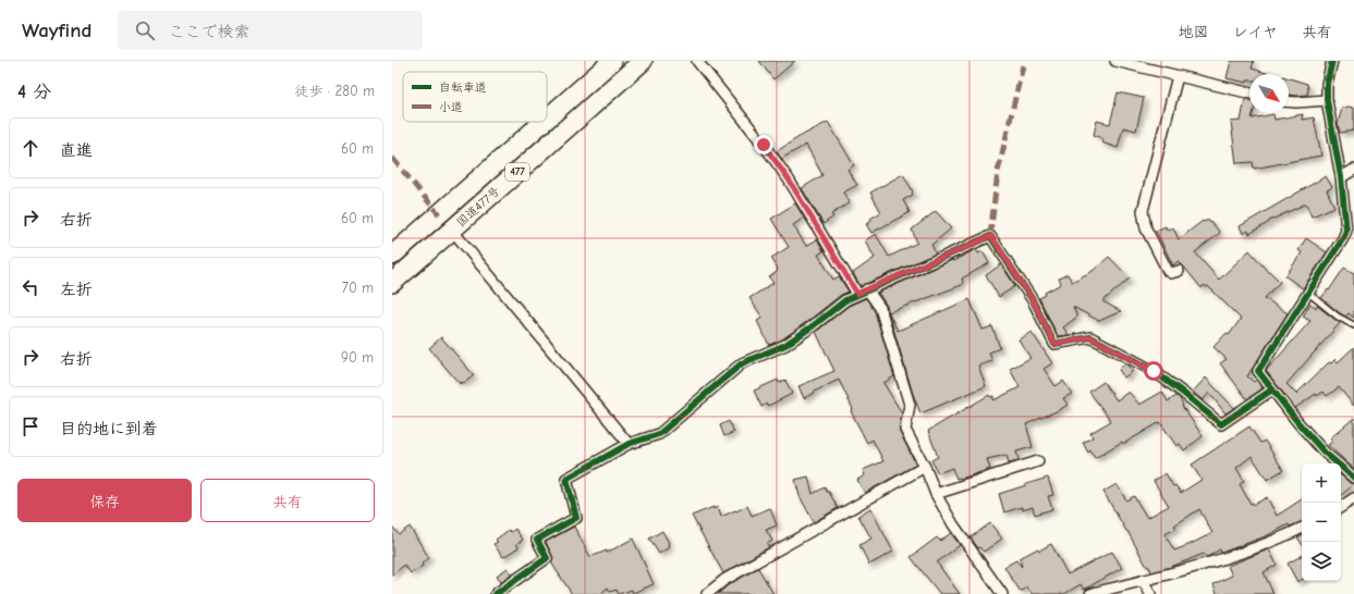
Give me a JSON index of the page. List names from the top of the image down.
{
  "streets": {
    "highway": ["477", "国道477号"]
  },
  "legend": ["自転車道", "小道"],
  "north": "bottom right",
  "page": {
    "header": "Wayfind",
    "search": "ここで検索",
    "nav": ["地図", "レイヤ", "共有"],
    "heading": ["4 分", "徒歩 · 280 m"],
    "list": [
      ["直進", "60 m"],
      ["右折", "60 m"],
      ["左折", "70 m"],
      ["右折", "90 m"],
      "目的地に到着"
    ],
    "map_buttons": ["+", "−"],
    "buttons": ["保存", "共有"]
  }
}
